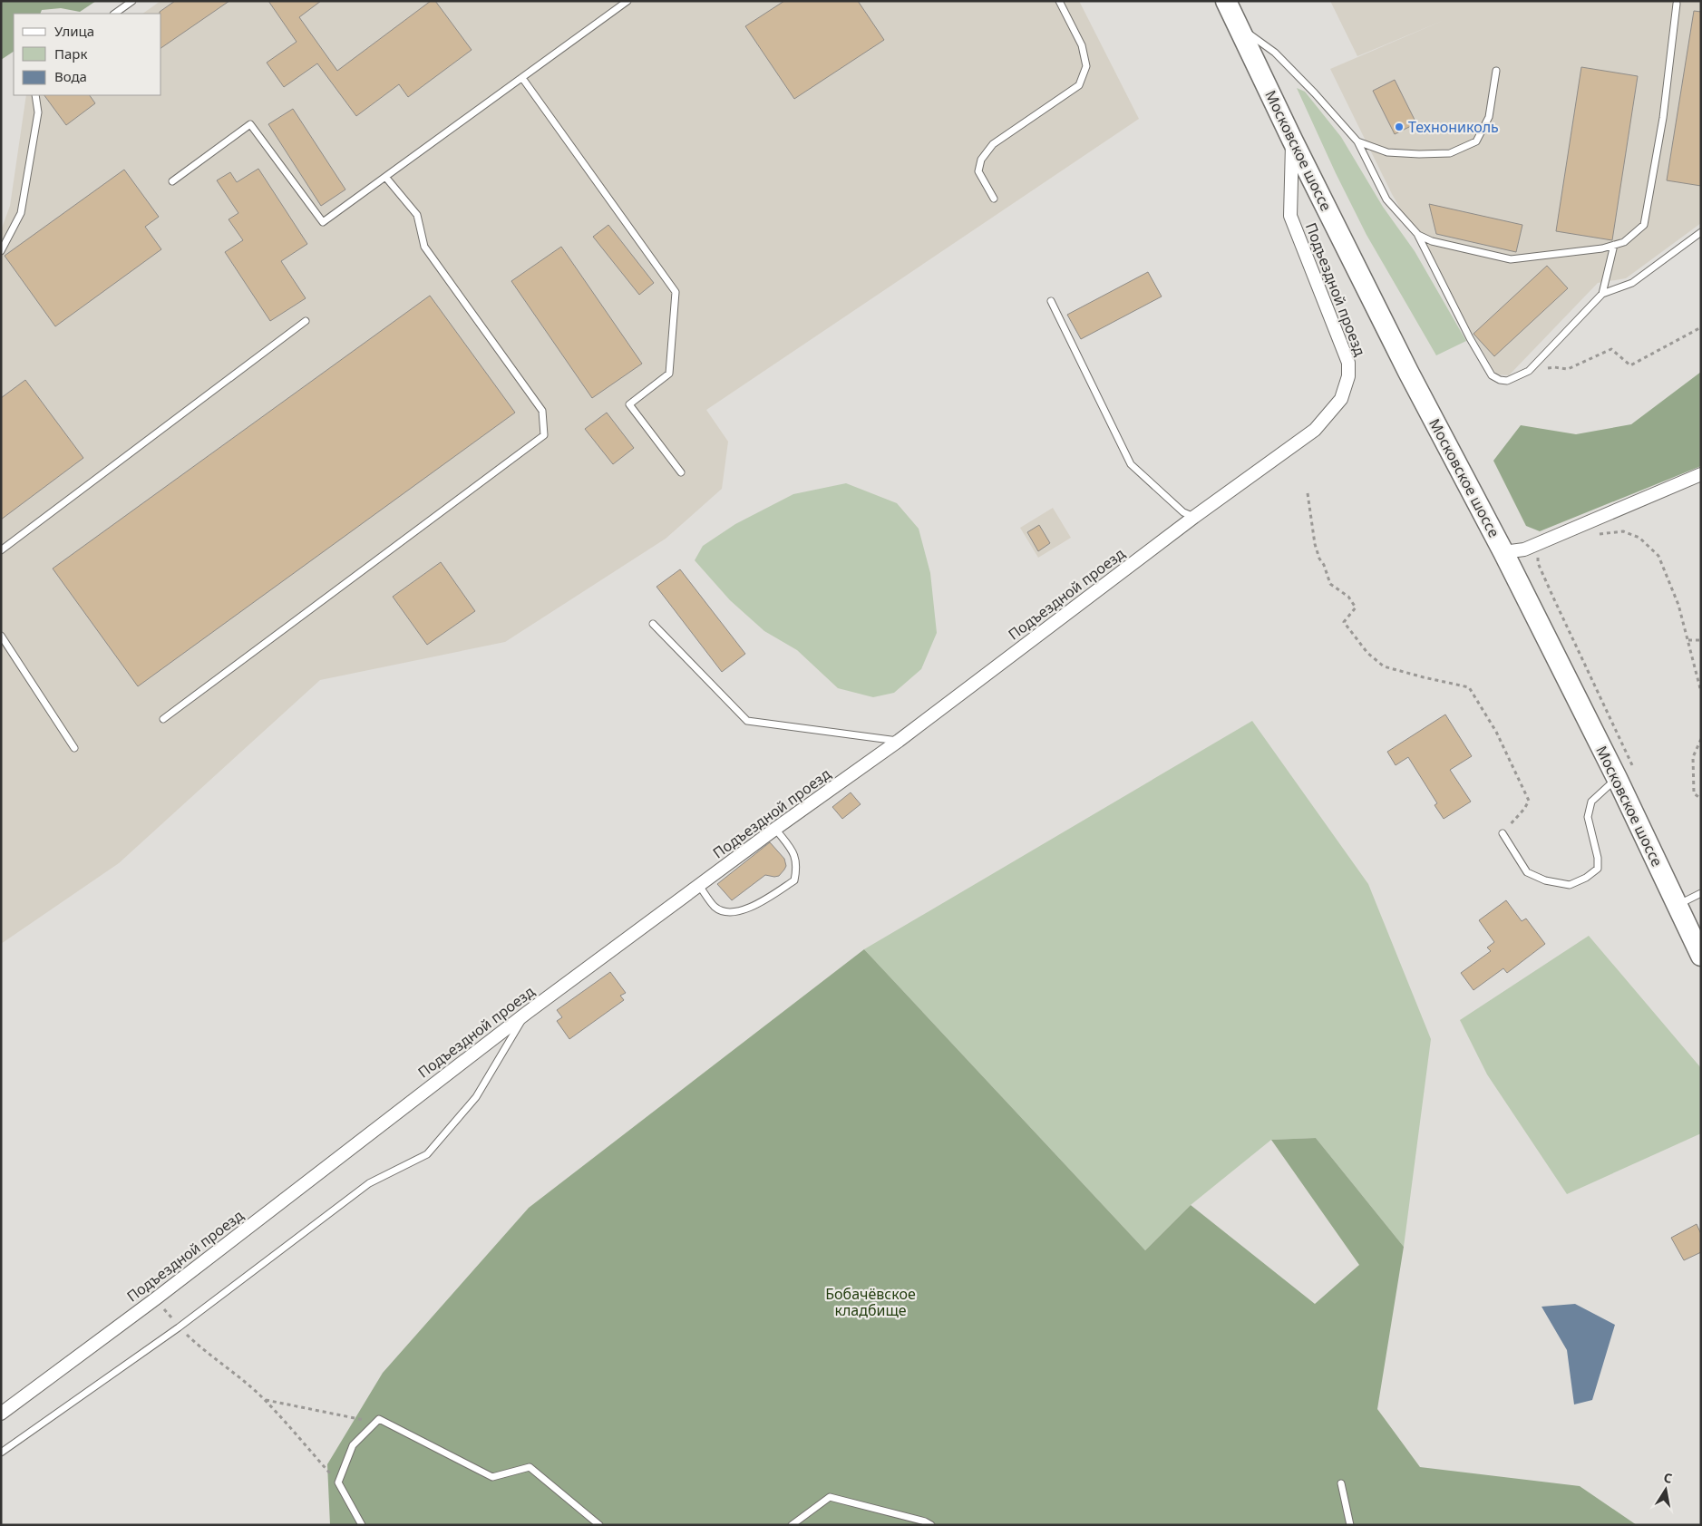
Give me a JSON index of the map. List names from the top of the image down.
{
  "streets": {
    "main road": ["Московское шоссе"],
    "street": ["Подъездной проезд"]
  },
  "crossings": [
    ["Московское шоссе", "Подъездной проезд"]
  ],
  "parks": ["Бобачёвское кладбище"],
  "places": ["Технониколь"],
  "legend": ["Улица", "Парк", "Вода"],
  "north": "top"
}
